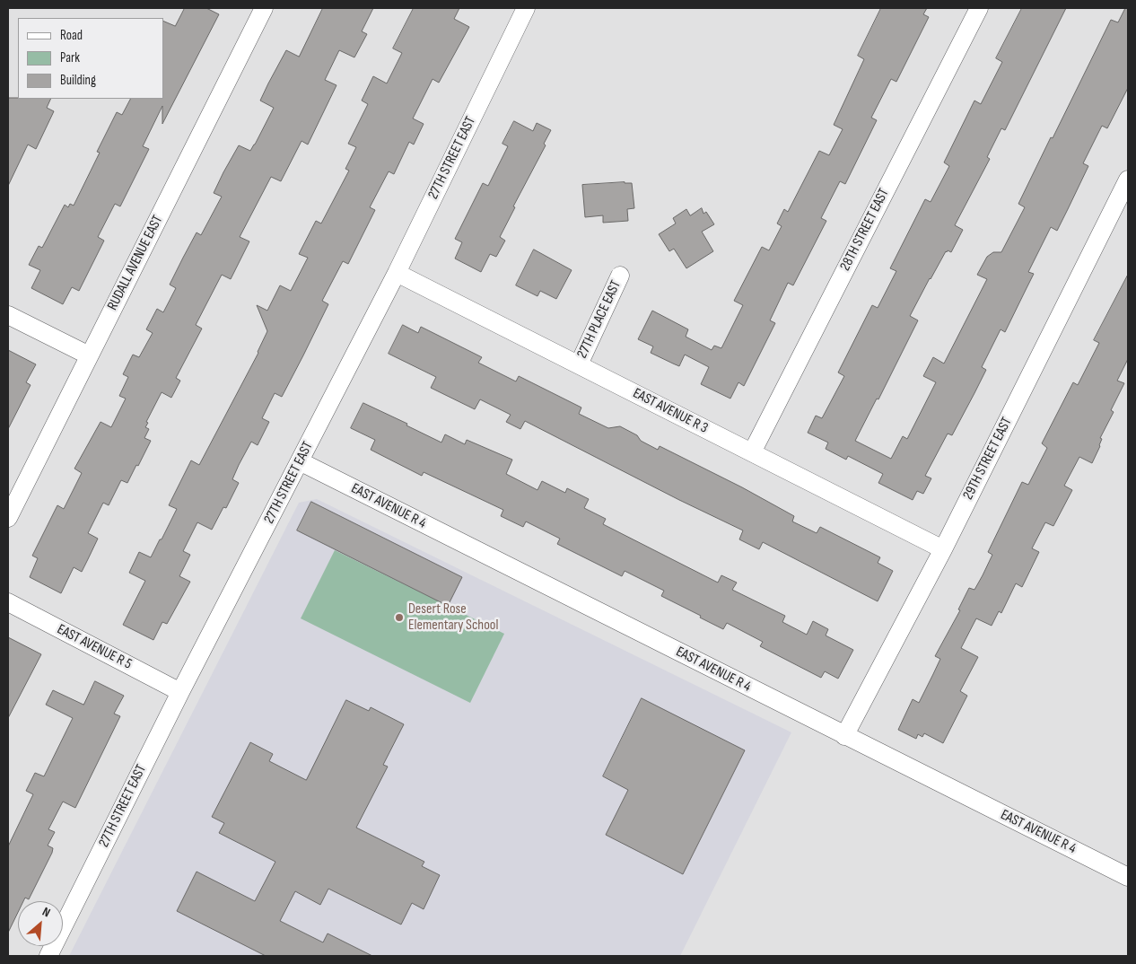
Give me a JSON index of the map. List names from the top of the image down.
{
  "streets": {
    "street": [
      "27TH STREET EAST",
      "28TH STREET EAST",
      "RUDALL AVENUE EAST",
      "27TH PLACE EAST",
      "EAST AVENUE R 3",
      "29TH STREET EAST",
      "EAST AVENUE R 4",
      "EAST AVENUE R 5"
    ]
  },
  "crossings": [
    ["27TH STREET EAST", "EAST AVENUE R 3"],
    ["27TH STREET EAST", "EAST AVENUE R 4"],
    ["27TH STREET EAST", "EAST AVENUE R 5"],
    ["28TH STREET EAST", "EAST AVENUE R 3"],
    ["27TH PLACE EAST", "EAST AVENUE R 3"],
    ["EAST AVENUE R 3", "29TH STREET EAST"],
    ["29TH STREET EAST", "EAST AVENUE R 4"]
  ],
  "places": ["Desert Rose Elementary School"],
  "legend": ["Road", "Park", "Building"],
  "north": "top right"
}
